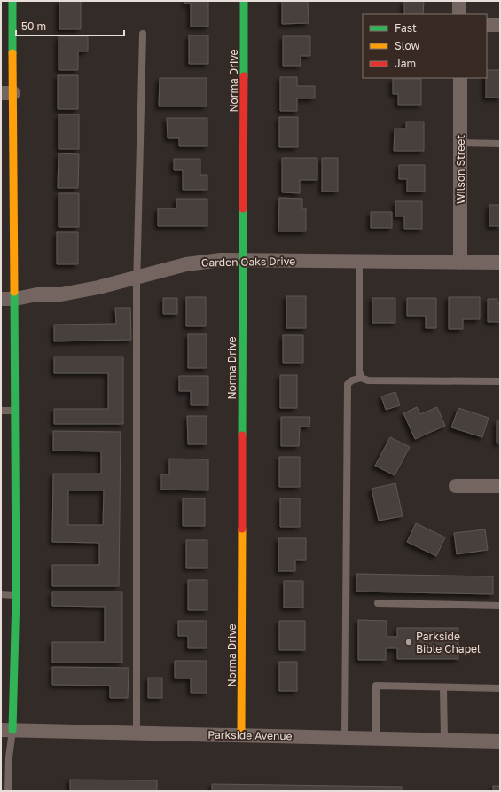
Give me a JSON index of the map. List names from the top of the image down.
{
  "streets": {
    "street": [
      "Norma Drive",
      "Wilson Street",
      "Garden Oaks Drive",
      "Parkside Avenue"
    ]
  },
  "crossings": [
    ["Norma Drive", "Garden Oaks Drive"],
    ["Norma Drive", "Parkside Avenue"],
    ["Wilson Street", "Garden Oaks Drive"]
  ],
  "places": ["Parkside Bible Chapel"],
  "legend": ["Fast", "Slow", "Jam"],
  "scale_bar": "50 m"
}
